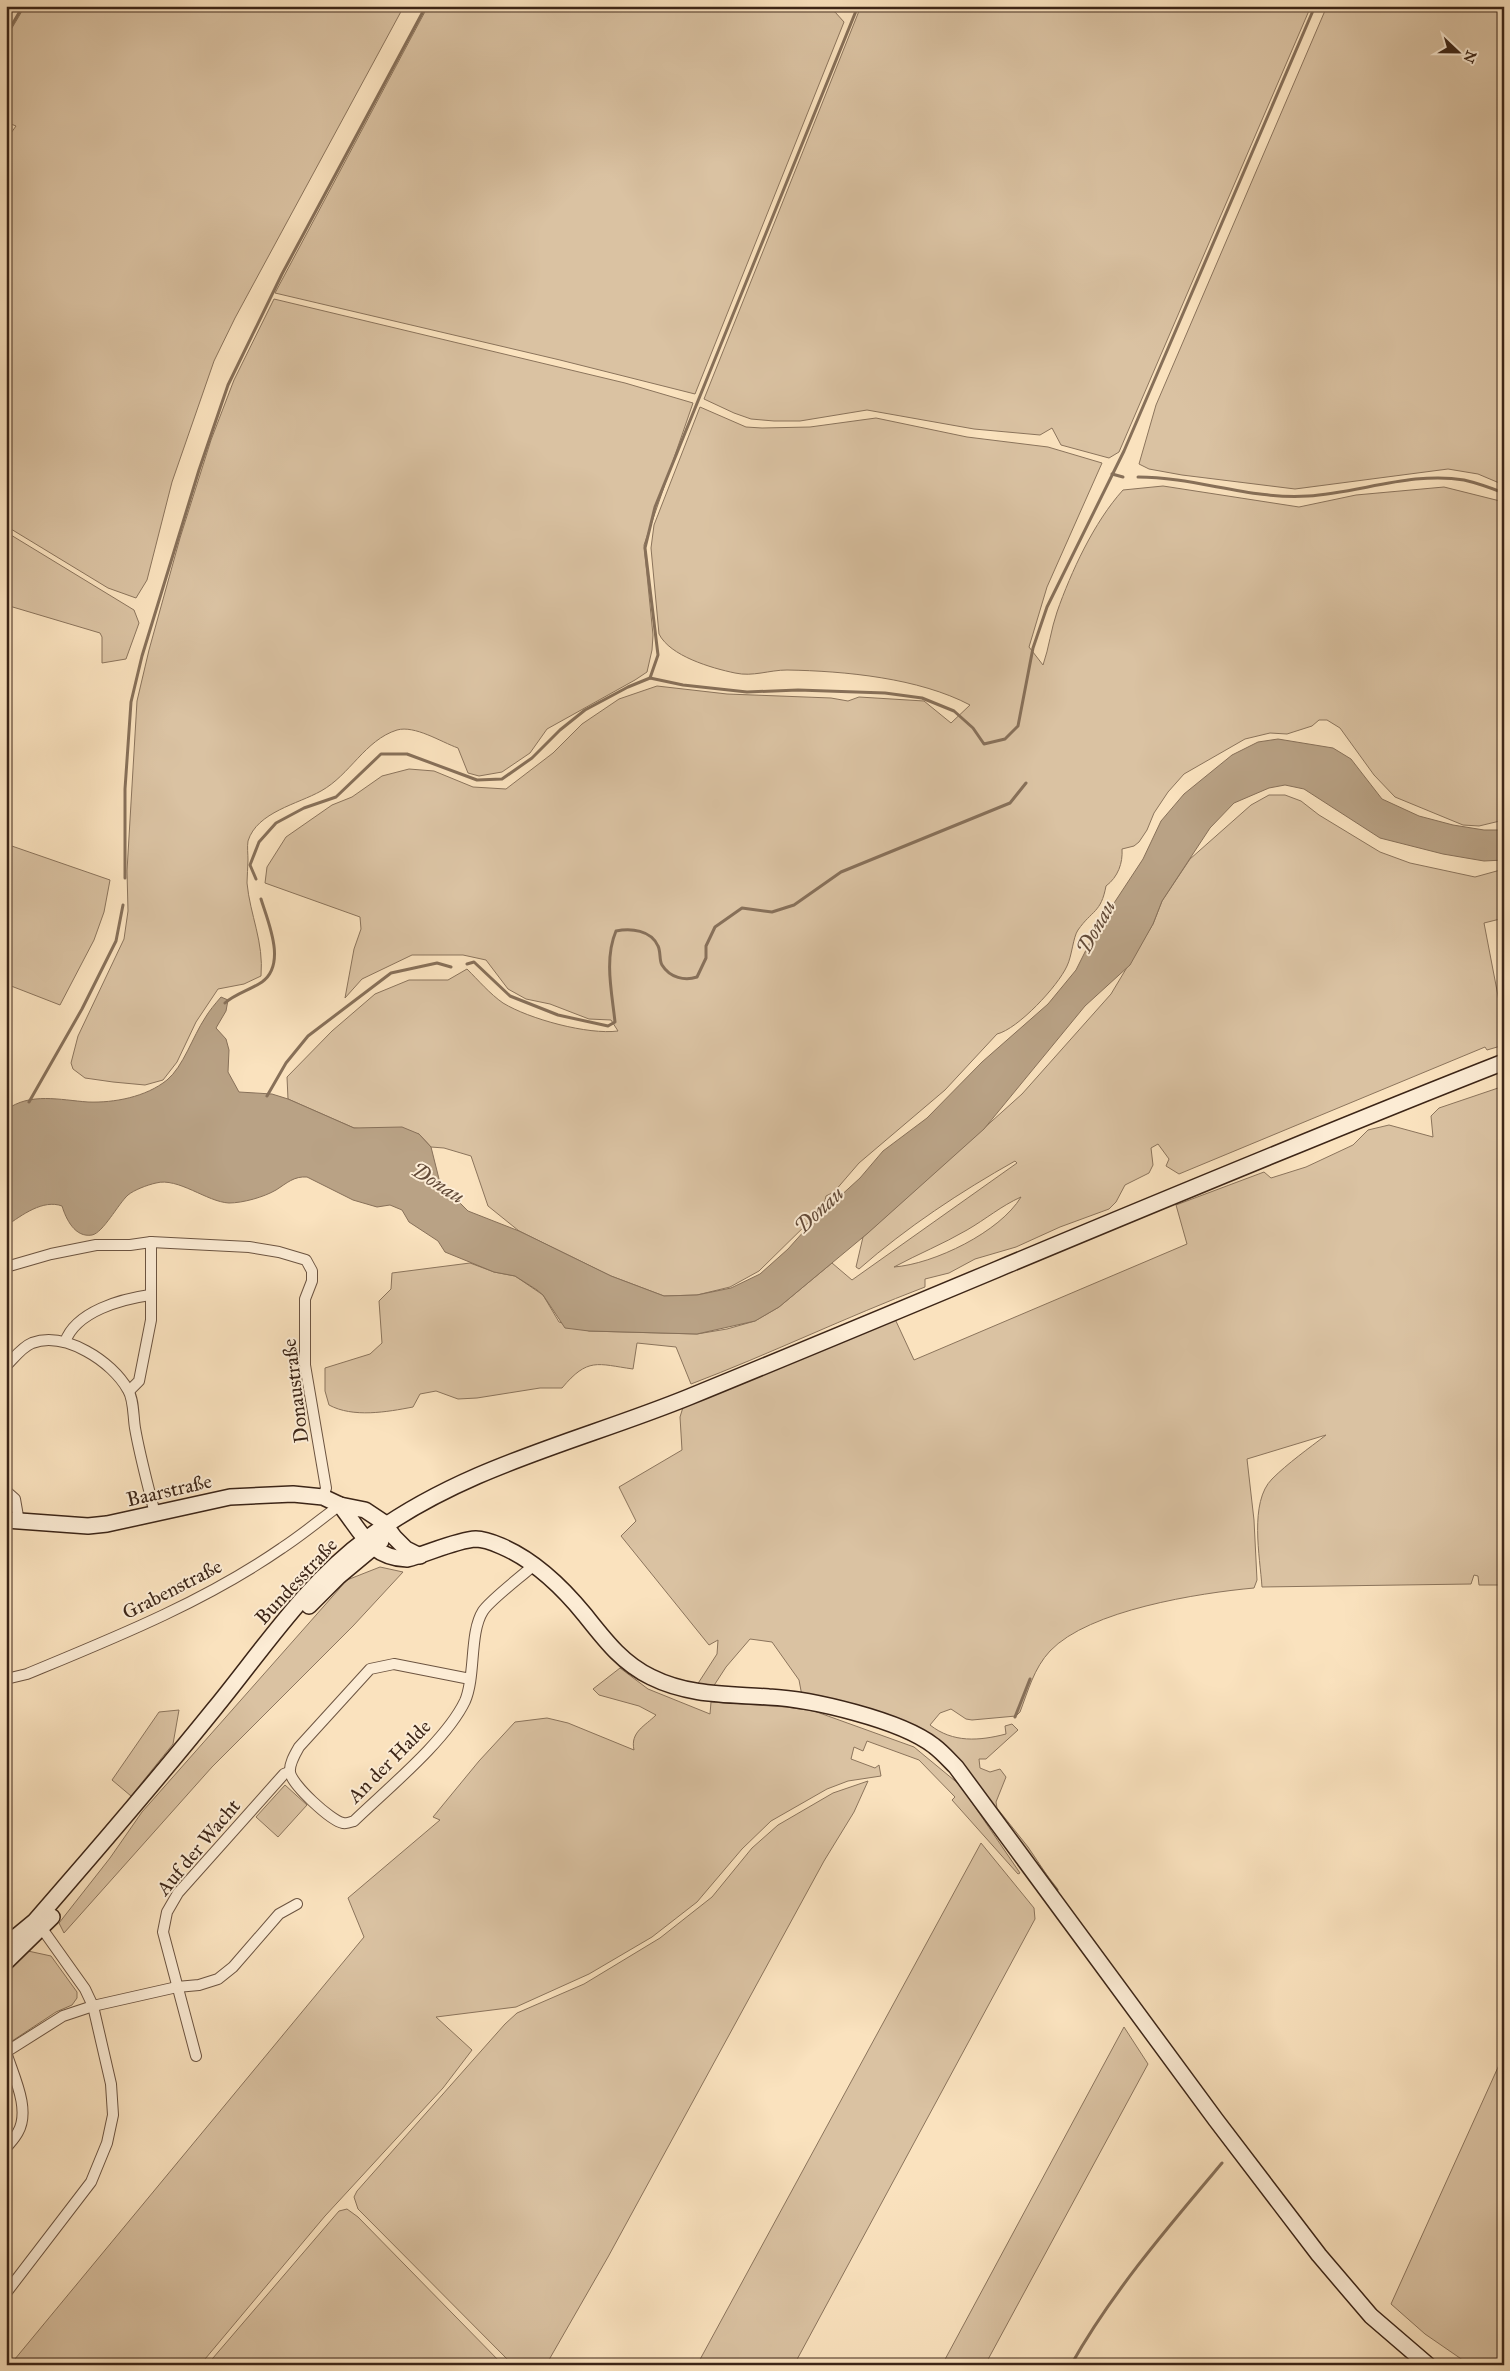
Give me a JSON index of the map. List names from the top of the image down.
{
  "streets": {
    "street": [
      "Donaustraße",
      "Baarstraße",
      "Bundesstraße",
      "Grabenstraße",
      "An der Halde",
      "Auf der Wacht"
    ]
  },
  "crossings": [
    ["Donaustraße", "Baarstraße"],
    ["Baarstraße", "Bundesstraße"],
    ["Baarstraße", "Grabenstraße"],
    ["An der Halde", "Auf der Wacht"]
  ],
  "water": ["Donau"],
  "north": "right"
}
